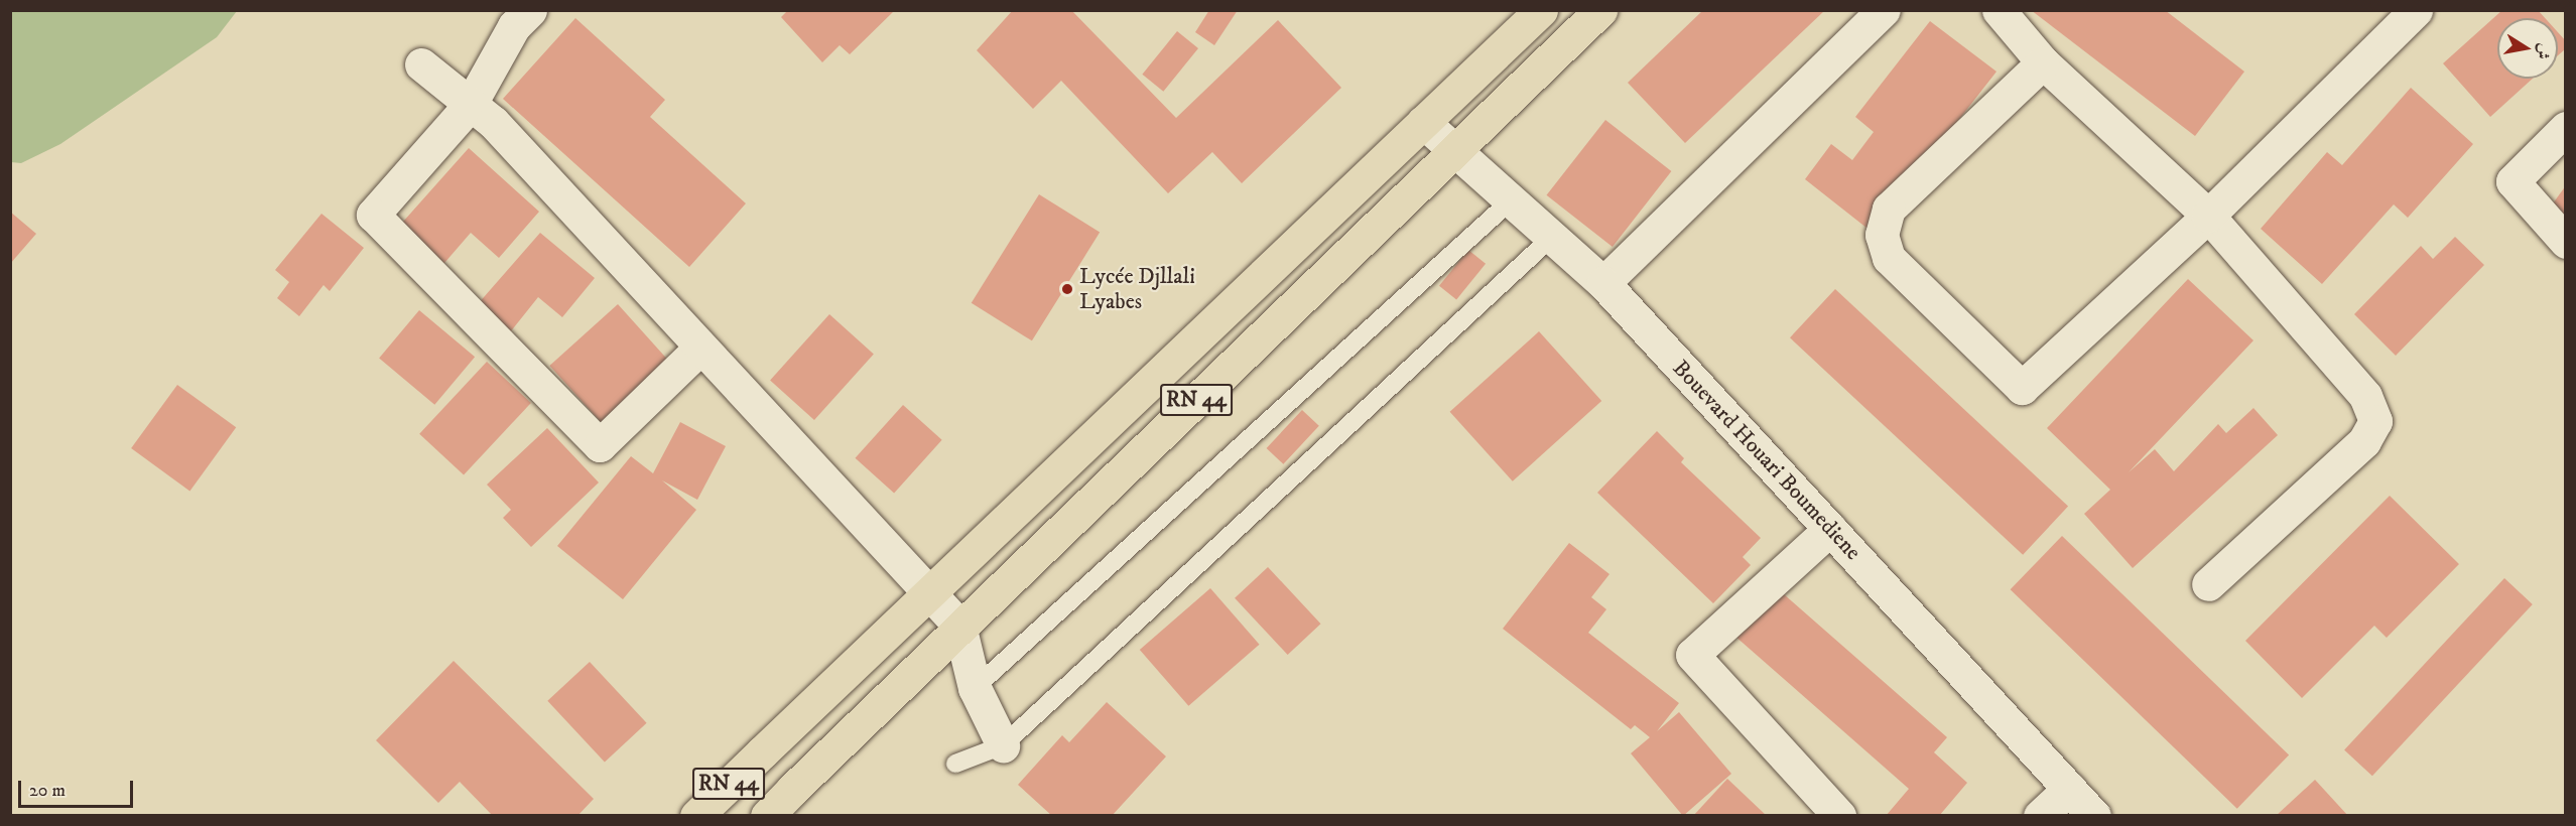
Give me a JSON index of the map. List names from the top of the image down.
{
  "streets": {
    "main road": ["RN 44"],
    "street": ["Bouevard Houari Boumediene"]
  },
  "crossings": [
    ["RN 44", "Bouevard Houari Boumediene"]
  ],
  "places": ["Lycée Djllali Lyabes"],
  "scale_bar": "20 m",
  "north": "right"
}
